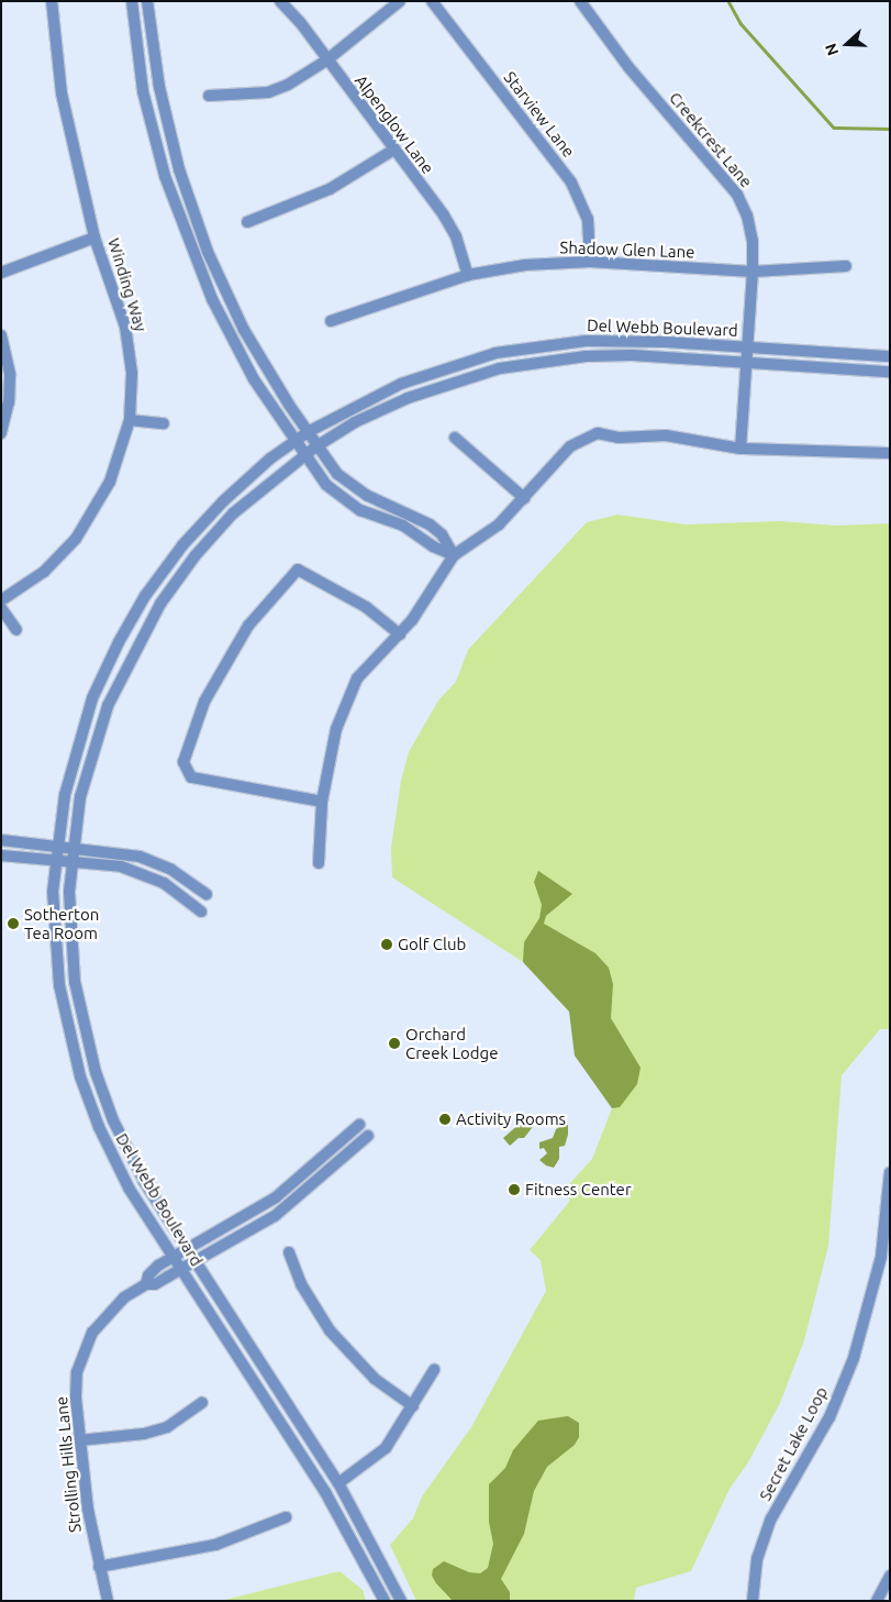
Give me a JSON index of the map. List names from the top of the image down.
{
  "streets": {
    "street": [
      "Starview Lane",
      "Alpenglow Lane",
      "Creekcrest Lane",
      "Shadow Glen Lane",
      "Winding Way",
      "Del Webb Boulevard",
      "Secret Lake Loop",
      "Strolling Hills Lane"
    ]
  },
  "crossings": [
    ["Starview Lane", "Shadow Glen Lane"],
    ["Alpenglow Lane", "Shadow Glen Lane"],
    ["Creekcrest Lane", "Shadow Glen Lane"],
    ["Creekcrest Lane", "Del Webb Boulevard"],
    ["Del Webb Boulevard", "Strolling Hills Lane"]
  ],
  "places": [
    "Sotherton Tea Room",
    "Golf Club",
    "Orchard Creek Lodge",
    "Activity Rooms",
    "Fitness Center"
  ],
  "north": "left"
}
